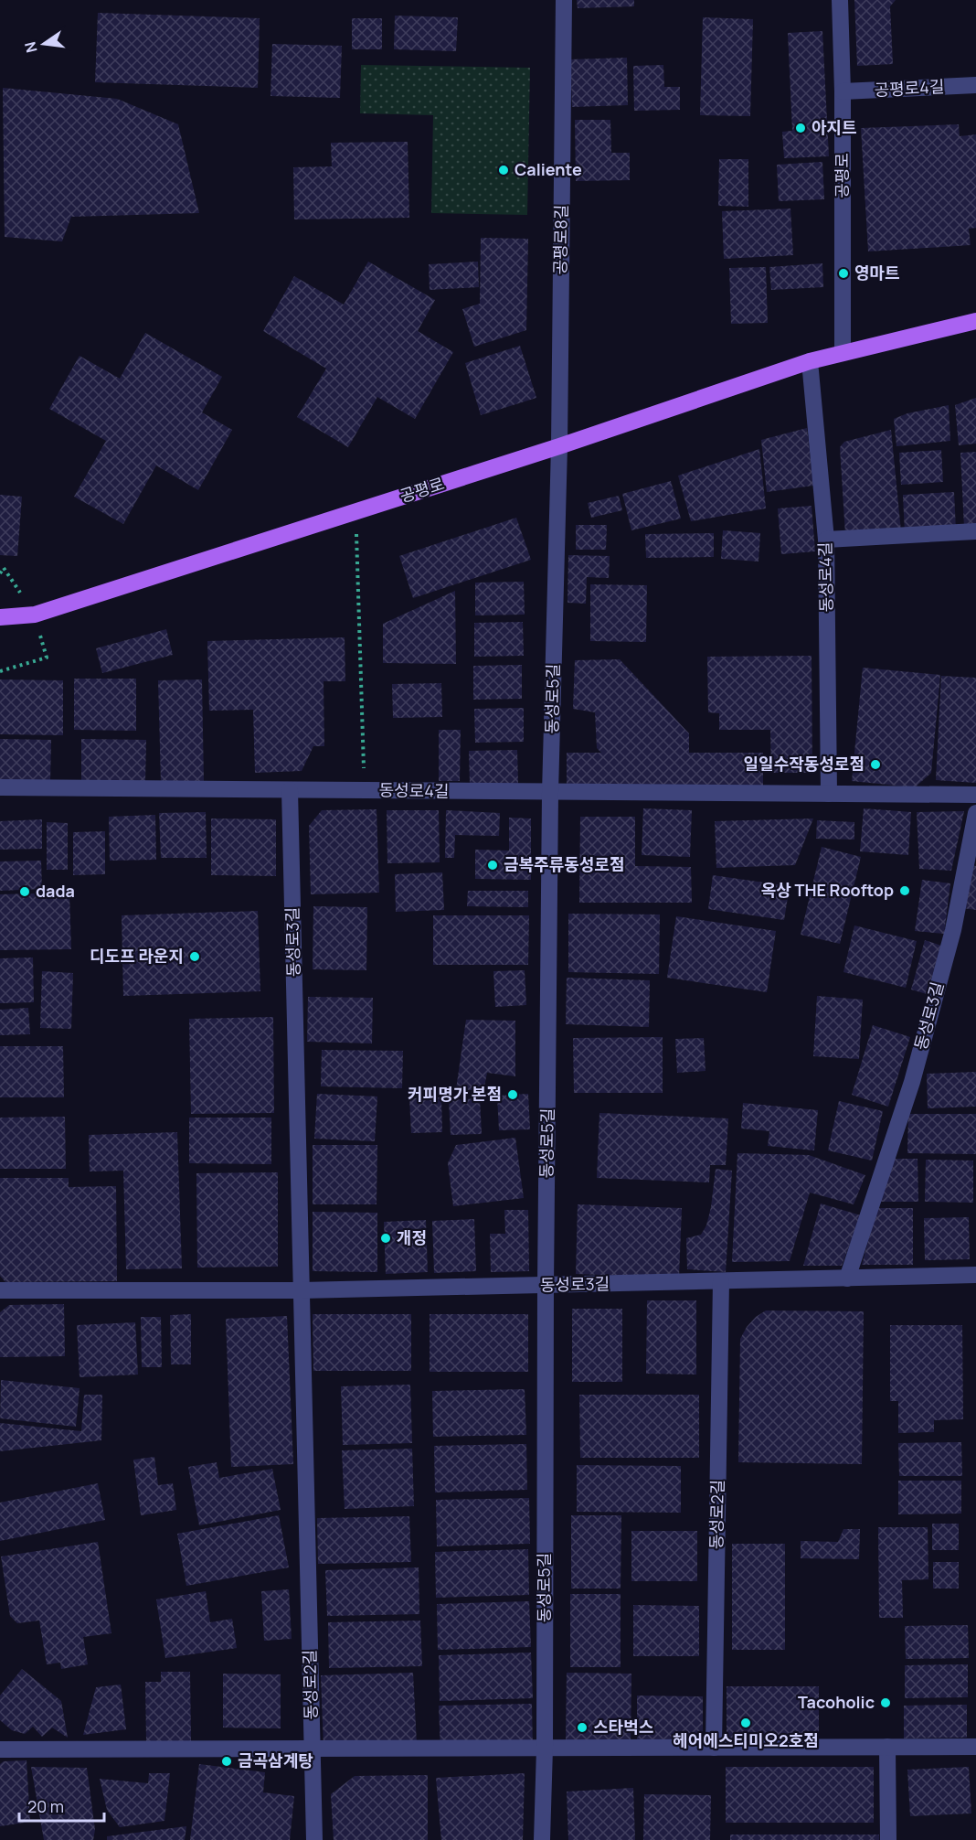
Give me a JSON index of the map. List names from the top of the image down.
{
  "streets": {
    "main road": ["공평로"],
    "street": [
      "공평로4길",
      "공평로8길",
      "동성로4길",
      "동성로5길",
      "동성로3길",
      "동성로2길"
    ]
  },
  "crossings": [
    ["공평로4길", "공평로"],
    ["공평로", "공평로8길"],
    ["공평로", "동성로4길"],
    ["공평로", "동성로5길"],
    ["공평로8길", "동성로5길"],
    ["동성로4길", "동성로5길"],
    ["동성로4길", "동성로3길"],
    ["동성로5길", "동성로3길"],
    ["동성로3길", "동성로2길"]
  ],
  "places": [
    "아지트",
    "Caliente",
    "영마트",
    "일일수작동성로점",
    "금복주류동성로점",
    "옥상 THE Rooftop",
    "dada",
    "디도프 라운지",
    "커피명가 본점",
    "개정",
    "Tacoholic",
    "헤어에스티미오2호점",
    "스타벅스",
    "금곡삼계탕"
  ],
  "scale_bar": "20 m",
  "north": "left"
}
